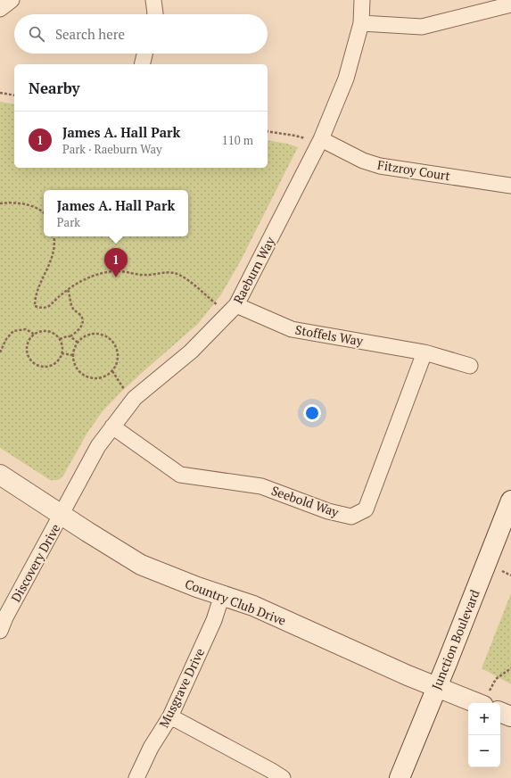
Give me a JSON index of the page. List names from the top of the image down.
{
  "streets": {
    "street": [
      "Fitzroy Court",
      "Raeburn Way",
      "Stoffels Way",
      "Seebold Way",
      "Discovery Drive",
      "Country Club Drive",
      "Junction Boulevard",
      "Musgrave Drive"
    ]
  },
  "crossings": [
    ["Fitzroy Court", "Raeburn Way"],
    ["Raeburn Way", "Stoffels Way"],
    ["Raeburn Way", "Seebold Way"],
    ["Raeburn Way", "Discovery Drive"],
    ["Raeburn Way", "Country Club Drive"],
    ["Stoffels Way", "Seebold Way"],
    ["Discovery Drive", "Country Club Drive"],
    ["Country Club Drive", "Junction Boulevard"],
    ["Country Club Drive", "Musgrave Drive"]
  ],
  "page": {
    "search": "Search here",
    "heading": "Nearby",
    "list": [
      {
        "mark": "1",
        "name": "James A. Hall Park",
        "note": "Park · Raeburn Way",
        "value": "110 m"
      }
    ],
    "popup": ["James A. Hall Park", "Park"],
    "pins": "1",
    "map_buttons": ["+", "−"]
  }
}
